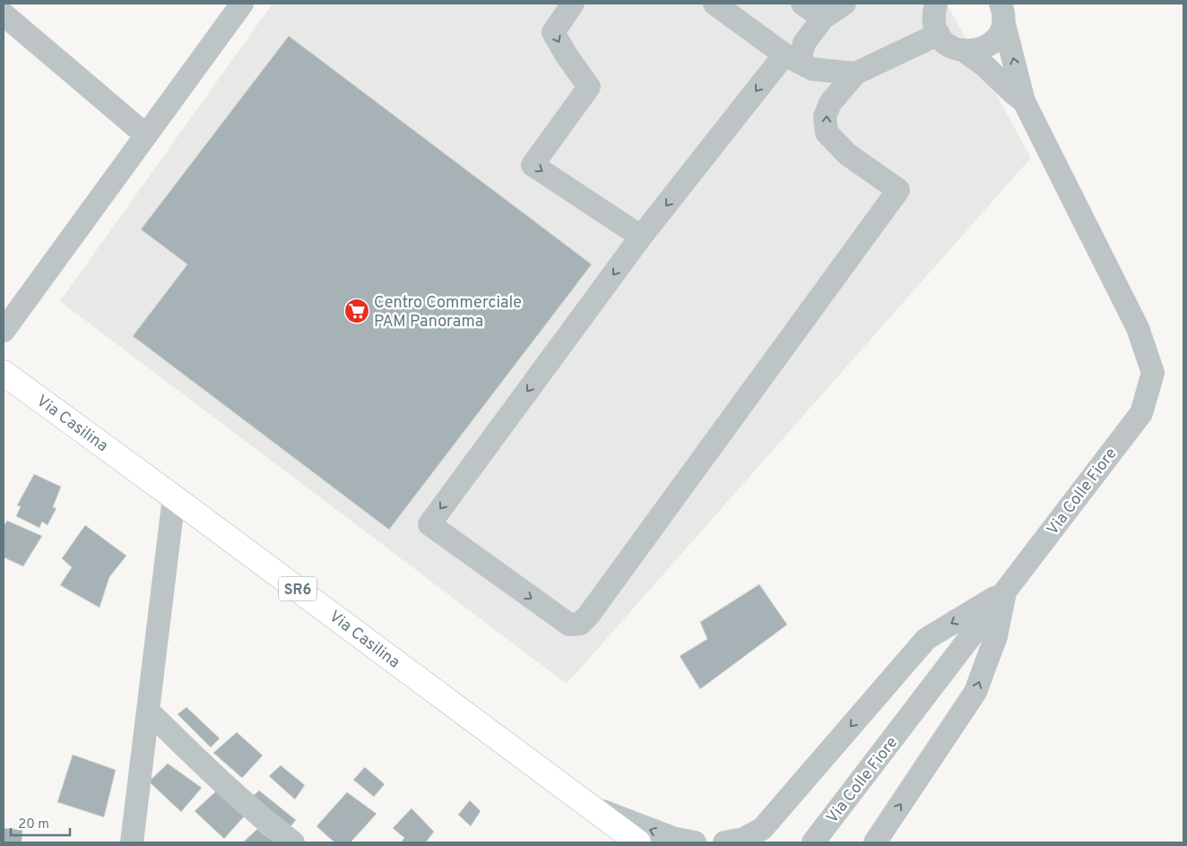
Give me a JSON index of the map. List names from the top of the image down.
{
  "streets": {
    "main road": ["Via Casilina", "SR6"],
    "street": ["Via Colle Fiore"]
  },
  "places": {
    "supermarket": ["Centro Commerciale PAM Panorama"]
  },
  "scale_bar": "20 m"
}
